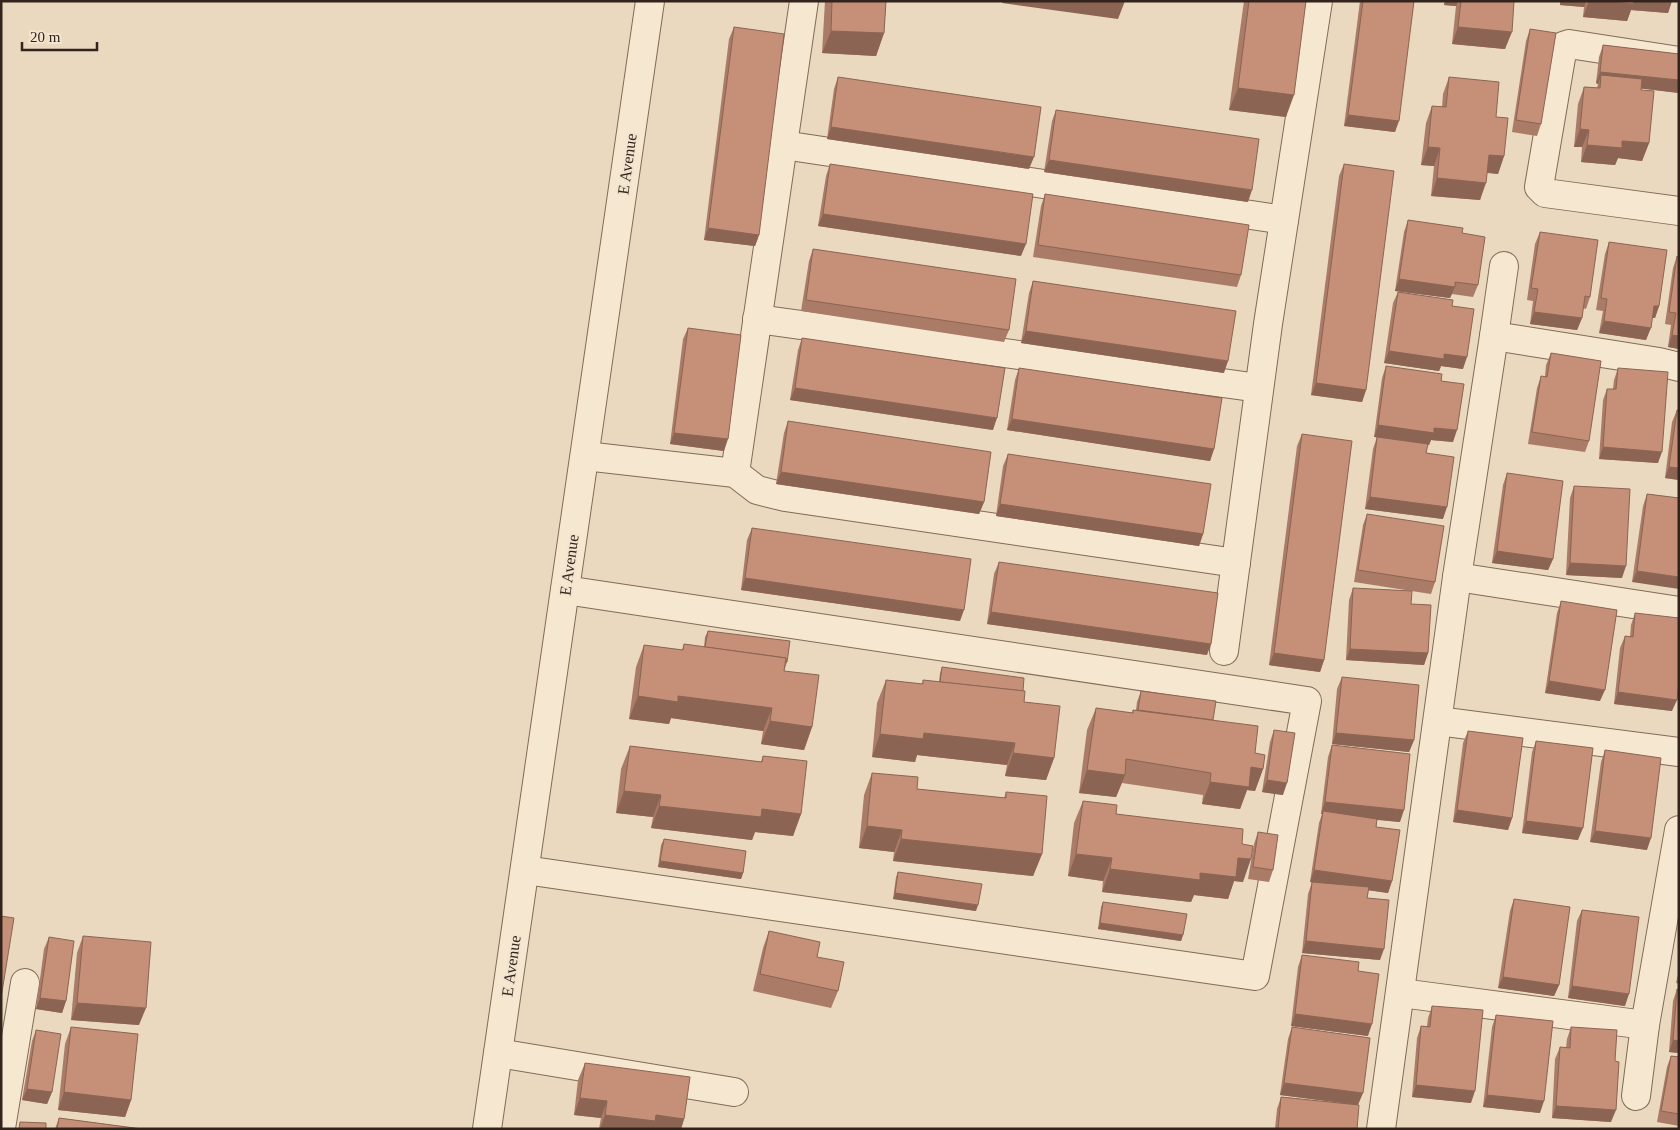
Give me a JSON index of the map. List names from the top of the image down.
{
  "streets": {
    "street": ["E Avenue"]
  },
  "scale_bar": "20 m"
}
